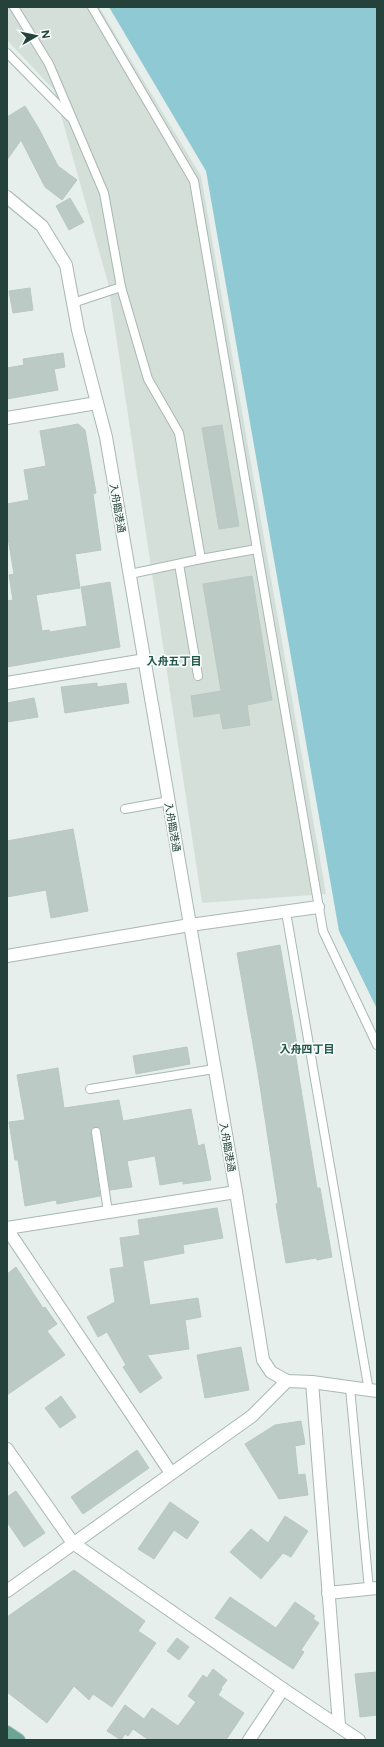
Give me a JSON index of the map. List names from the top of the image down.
{
  "streets": {
    "street": ["入舟臨港通"]
  },
  "districts": ["入舟五丁目", "入舟四丁目"],
  "north": "right"
}
